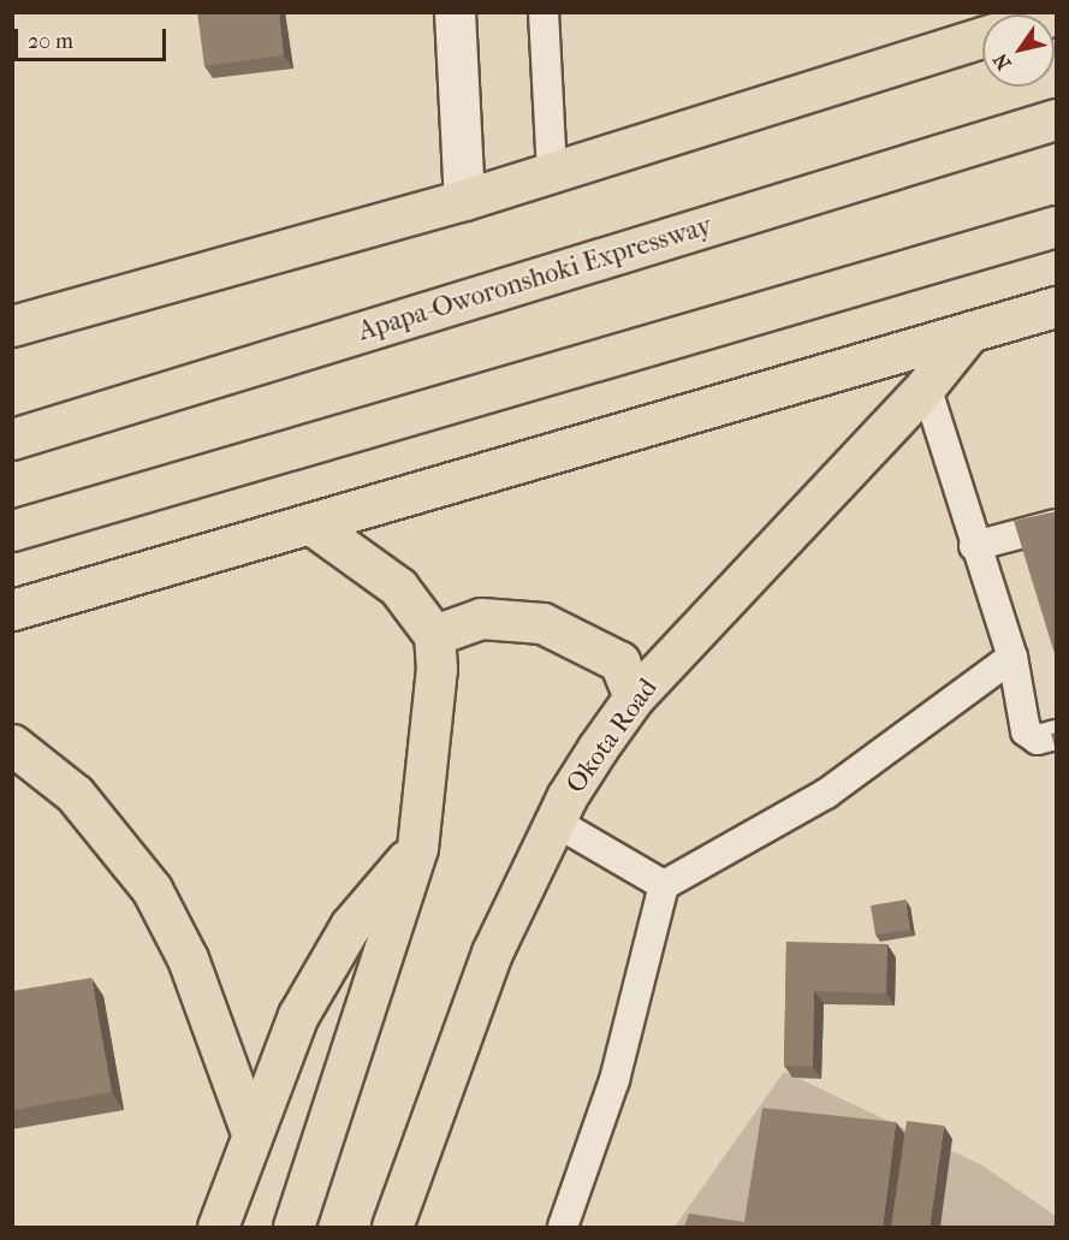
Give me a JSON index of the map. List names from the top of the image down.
{
  "streets": {
    "main road": ["Apapa-Oworonshoki Expressway", "Okota Road"]
  },
  "scale_bar": "20 m",
  "north": "bottom left"
}
